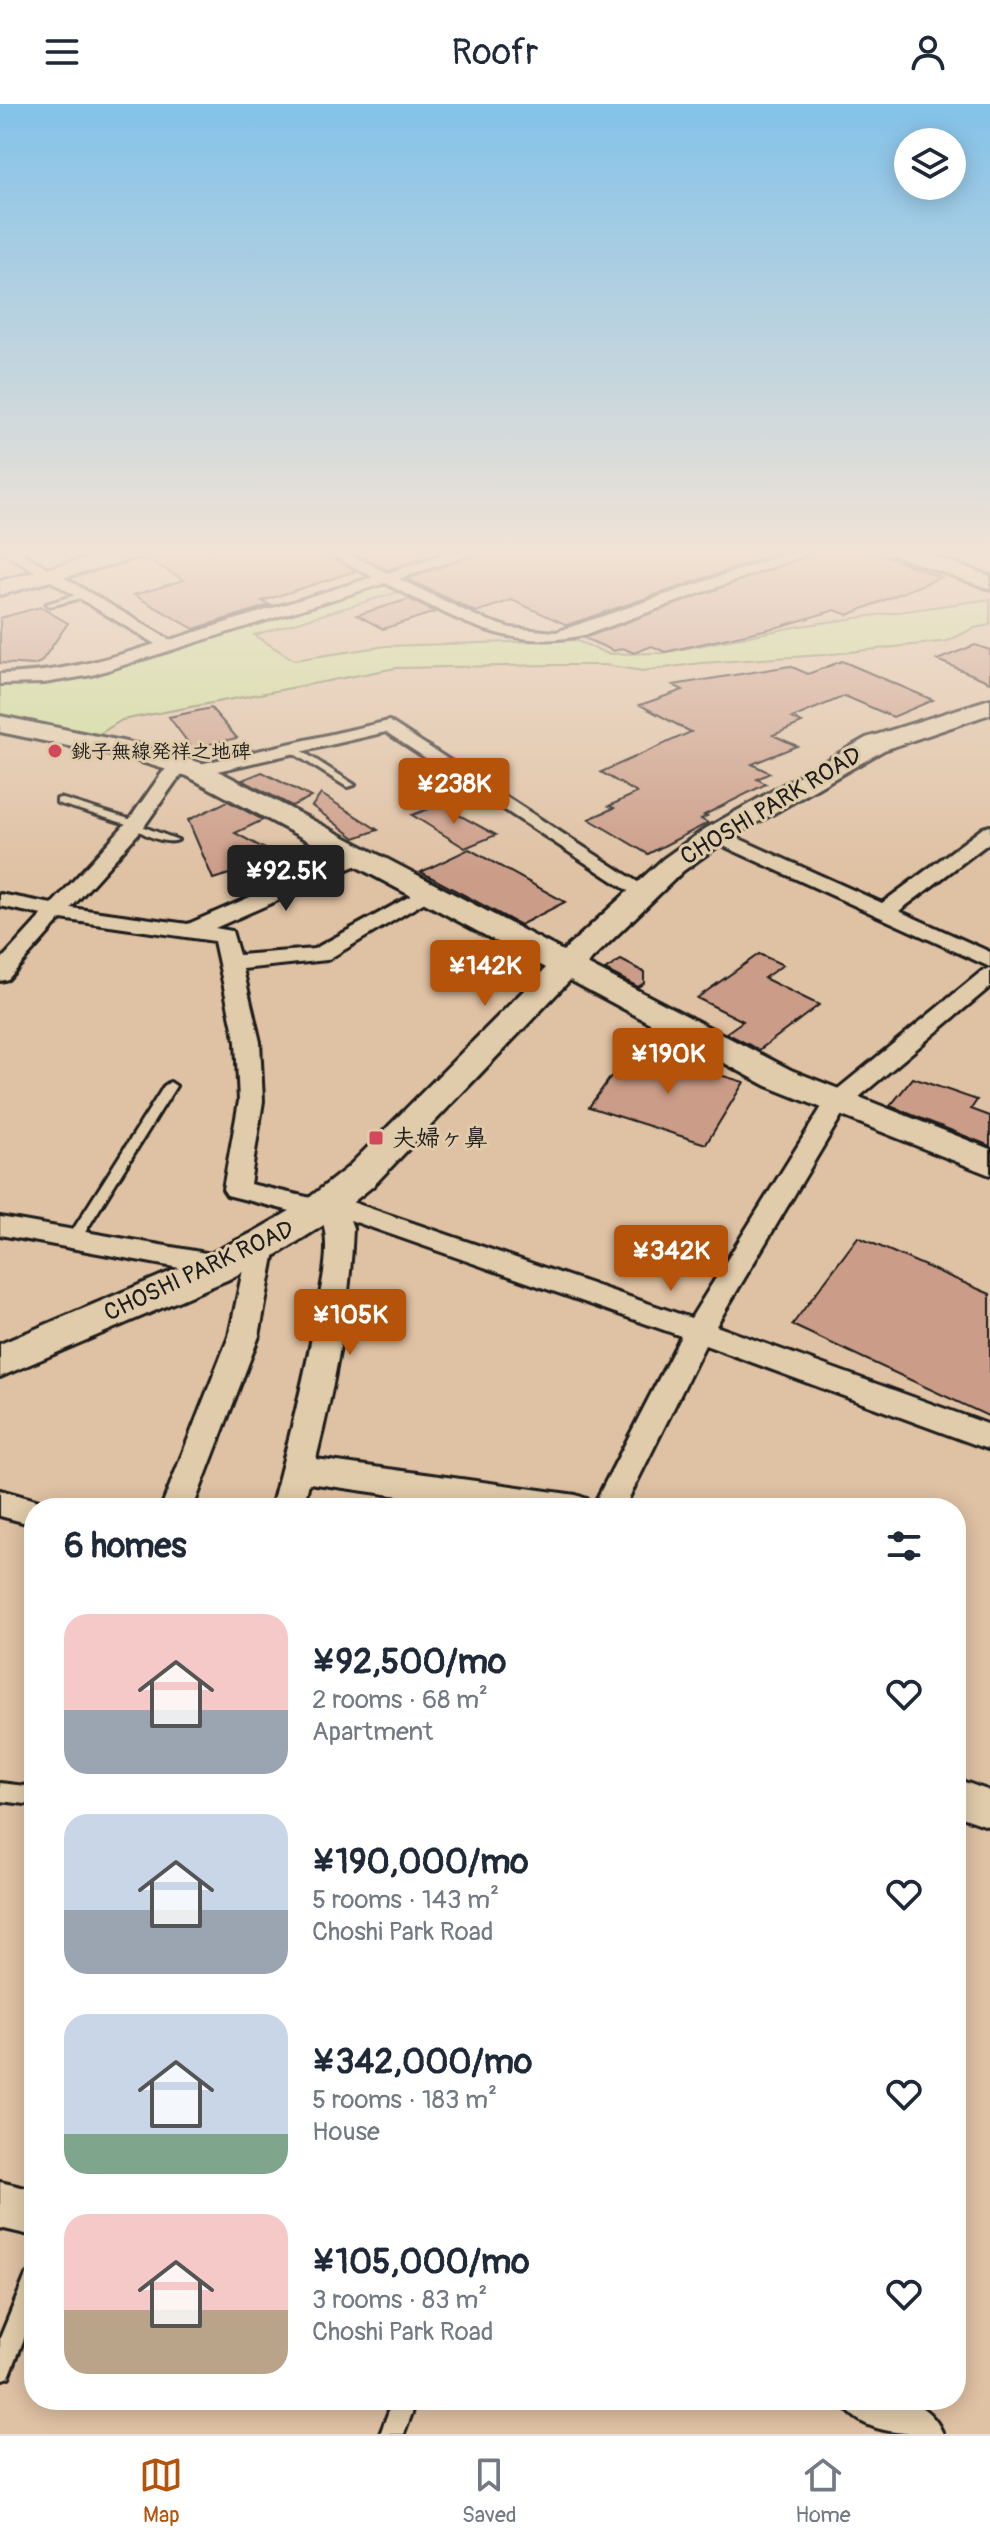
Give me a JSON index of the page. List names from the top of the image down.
{
  "streets": {
    "street": ["CHOSHI PARK ROAD"]
  },
  "places": {
    "other": ["銚子無線発祥之地碑"],
    "transit": ["夫婦ヶ鼻"]
  },
  "page": {
    "header": "Roofr",
    "price": [
      "¥238K",
      "¥92.5K",
      "¥142K",
      "¥190K",
      "¥342K",
      "¥105K"
    ],
    "heading": "6 homes",
    "list": [
      {
        "name": "¥92,500/mo",
        "note": "2 rooms · 68 m² · Apartment"
      },
      {
        "name": "¥190,000/mo",
        "note": "5 rooms · 143 m² · Choshi Park Road"
      },
      {
        "name": "¥342,000/mo",
        "note": "5 rooms · 183 m² · House"
      },
      {
        "name": "¥105,000/mo",
        "note": "3 rooms · 83 m² · Choshi Park Road"
      }
    ],
    "tabs": ["Map", "Saved", "Home"]
  }
}
